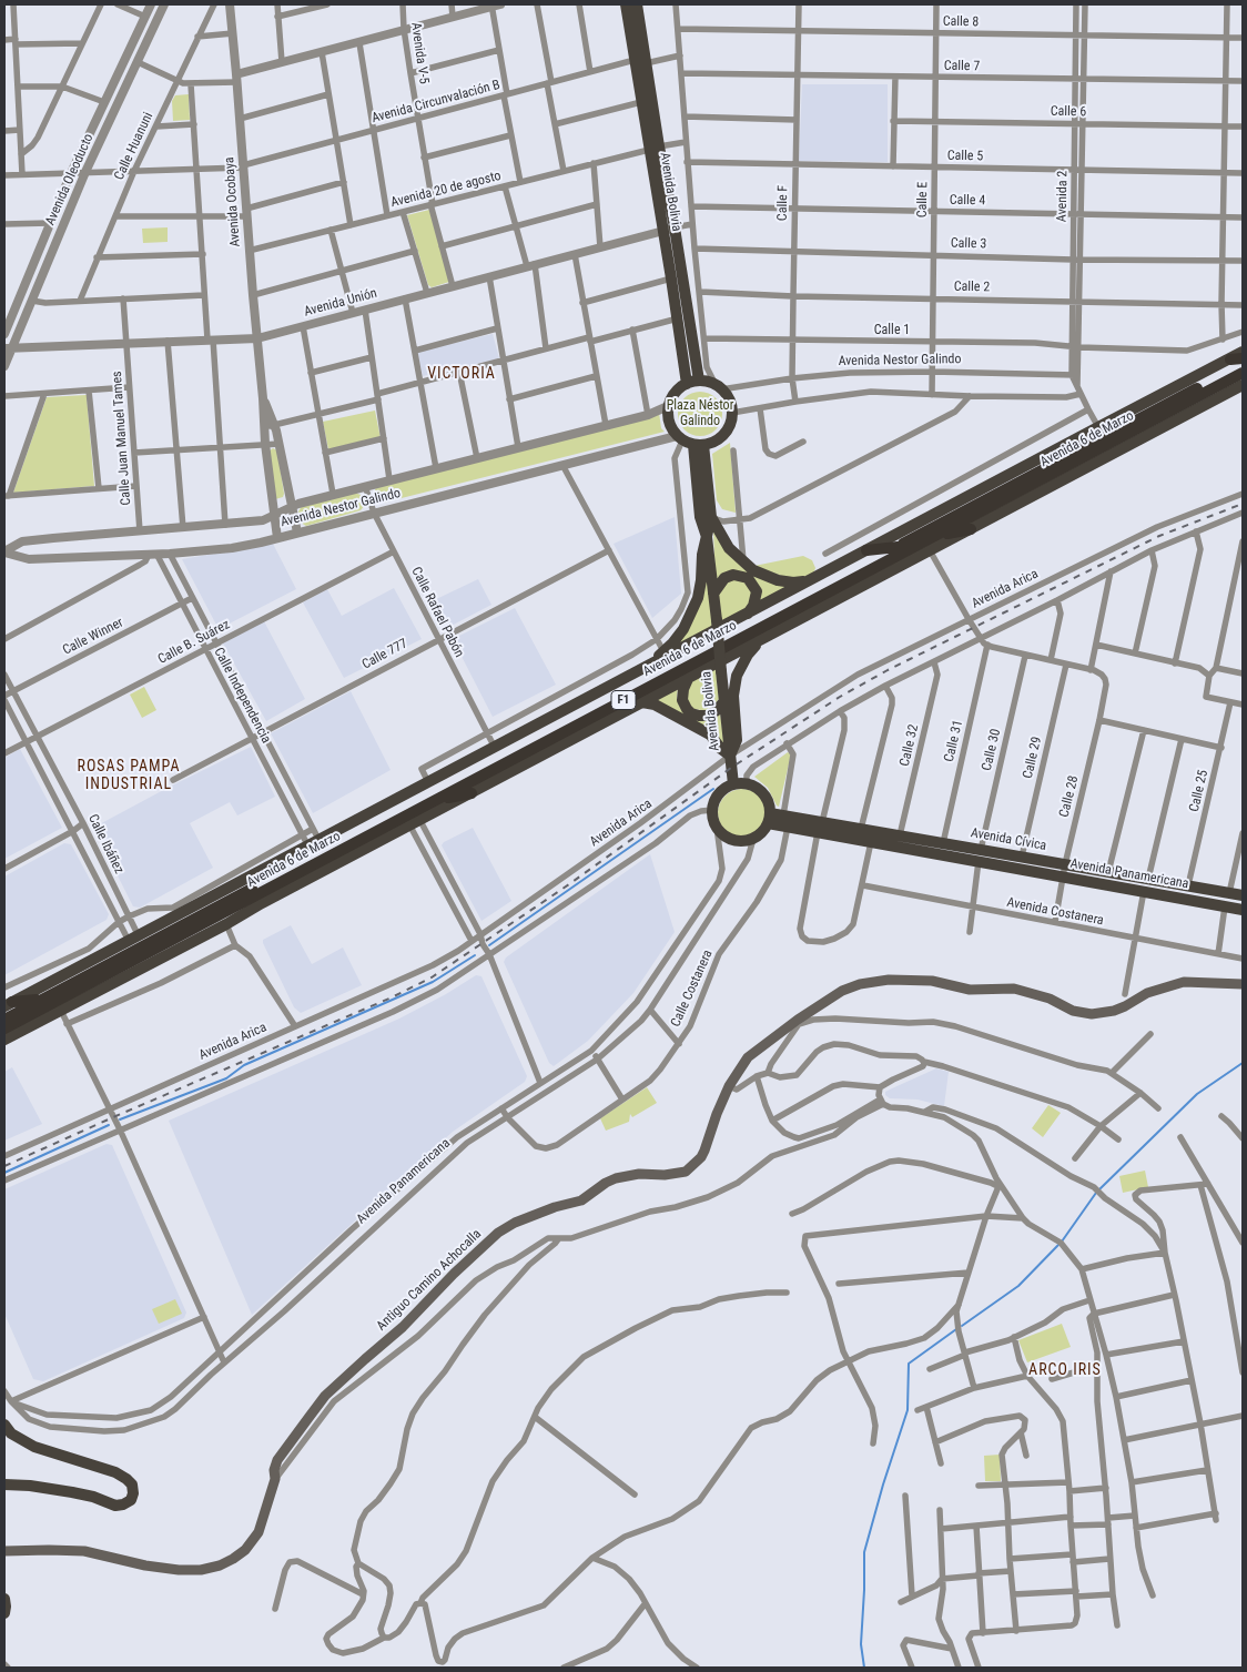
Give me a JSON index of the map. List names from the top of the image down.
{
  "streets": {
    "highway": ["Avenida 6 de Marzo", "F1"],
    "main road": [
      "Avenida Bolivia",
      "Avenida Cívica",
      "Avenida Panamericana",
      "Antiguo Camino Achocalla"
    ],
    "street": [
      "Calle 8",
      "Avenida V-5",
      "Calle 7",
      "Avenida Circunvalación B",
      "Calle 6",
      "Calle Huanuni",
      "Calle 5",
      "Avenida Oleoducto",
      "Avenida 20 de agosto",
      "Avenida 2",
      "Calle E",
      "Calle 4",
      "Avenida Ocobaya",
      "Calle F",
      "Calle 3",
      "Calle 2",
      "Avenida Unión",
      "Calle 1",
      "Avenida Nestor Galindo",
      "Calle Juan Manuel Tames",
      "Avenida Arica",
      "Calle Rafael Pabón",
      "Calle Winner",
      "Calle B. Suárez",
      "Calle 777",
      "Calle Independencia",
      "Calle 31",
      "Calle 32",
      "Calle 30",
      "Calle 29",
      "Calle 25",
      "Calle 28",
      "Calle Ibáñez",
      "Avenida Costanera",
      "Calle Costanera"
    ]
  },
  "crossings": [
    ["Calle 8", "Avenida 2"],
    ["Calle 8", "Calle E"],
    ["Calle 8", "Calle F"],
    ["Avenida V-5", "Avenida Circunvalación B"],
    ["Avenida V-5", "Avenida 20 de agosto"],
    ["Avenida V-5", "Avenida Unión"],
    ["Calle 7", "Avenida 2"],
    ["Calle 7", "Calle E"],
    ["Calle 7", "Calle F"],
    ["Avenida Circunvalación B", "Calle Huanuni"],
    ["Avenida Circunvalación B", "Avenida Oleoducto"],
    ["Avenida Circunvalación B", "Avenida Bolivia"],
    ["Avenida Circunvalación B", "Avenida Ocobaya"],
    ["Calle 6", "Avenida 2"],
    ["Calle 6", "Calle E"],
    ["Calle 5", "Avenida 2"],
    ["Calle 5", "Calle E"],
    ["Calle 5", "Calle F"],
    ["Avenida Oleoducto", "Avenida Unión"],
    ["Avenida 20 de agosto", "Avenida Bolivia"],
    ["Avenida 20 de agosto", "Avenida Ocobaya"],
    ["Avenida Bolivia", "Avenida Unión"],
    ["Avenida Bolivia", "Avenida Nestor Galindo"],
    ["Avenida Bolivia", "Avenida Arica"],
    ["Avenida Bolivia", "Avenida Cívica"],
    ["Avenida Bolivia", "Avenida Panamericana"],
    ["Avenida 2", "Calle 4"],
    ["Avenida 2", "Calle 3"],
    ["Avenida 2", "Calle 2"],
    ["Avenida 2", "Calle 1"],
    ["Avenida 2", "Avenida Nestor Galindo"],
    ["Avenida 2", "Avenida 6 de Marzo"],
    ["Calle E", "Calle 4"],
    ["Calle E", "Calle 3"],
    ["Calle E", "Calle 2"],
    ["Calle E", "Calle 1"],
    ["Calle E", "Avenida Nestor Galindo"],
    ["Calle 4", "Calle F"],
    ["Avenida Ocobaya", "Avenida Unión"],
    ["Avenida Ocobaya", "Avenida Nestor Galindo"],
    ["Calle F", "Calle 3"],
    ["Calle F", "Calle 2"],
    ["Calle F", "Calle 1"],
    ["Calle F", "Avenida Nestor Galindo"],
    ["Avenida Unión", "Calle Juan Manuel Tames"],
    ["Avenida Nestor Galindo", "Calle Juan Manuel Tames"],
    ["Avenida Nestor Galindo", "Calle Rafael Pabón"],
    ["Avenida Nestor Galindo", "Calle Independencia"],
    ["Avenida 6 de Marzo", "Calle Rafael Pabón"],
    ["Avenida 6 de Marzo", "Calle Independencia"],
    ["Avenida 6 de Marzo", "Calle Ibáñez"],
    ["Calle Rafael Pabón", "Calle B. Suárez"],
    ["Calle Rafael Pabón", "Calle 777"],
    ["Calle Winner", "Calle Independencia"],
    ["Calle Winner", "Calle Ibáñez"],
    ["Calle B. Suárez", "Calle Independencia"],
    ["Calle B. Suárez", "Calle Ibáñez"],
    ["Calle 777", "Calle Independencia"],
    ["Calle 31", "Avenida Cívica"],
    ["Calle 32", "Avenida Cívica"],
    ["Calle 30", "Avenida Cívica"],
    ["Calle 30", "Avenida Panamericana"],
    ["Calle 30", "Avenida Costanera"],
    ["Calle 29", "Avenida Cívica"],
    ["Calle 25", "Avenida Cívica"],
    ["Calle 28", "Avenida Cívica"],
    ["Calle 28", "Avenida Panamericana"],
    ["Calle 28", "Avenida Costanera"],
    ["Avenida Cívica", "Avenida Panamericana"],
    ["Avenida Cívica", "Calle Costanera"],
    ["Avenida Panamericana", "Calle Costanera"]
  ],
  "districts": ["VICTORIA", "ROSAS PAMPA INDUSTRIAL", "ARCO IRIS"],
  "parks": ["Plaza Néstor Galindo"]
}
